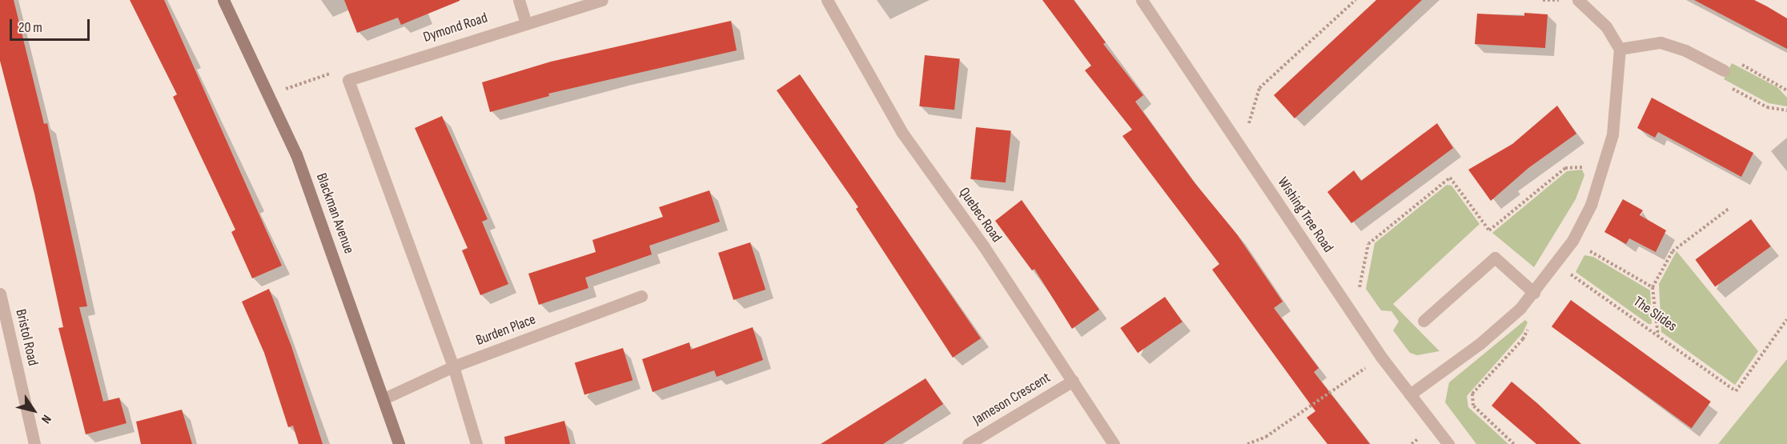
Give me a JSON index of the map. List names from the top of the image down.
{
  "streets": {
    "street": [
      "Dymond Road",
      "Blackman Avenue",
      "Quebec Road",
      "Wishing Tree Road",
      "Burden Place",
      "Bristol Road",
      "Jameson Crescent"
    ],
    "path": ["The Slides"]
  },
  "crossings": [
    ["Blackman Avenue", "Burden Place"],
    ["Quebec Road", "Jameson Crescent"]
  ],
  "scale_bar": "20 m",
  "north": "bottom right"
}
